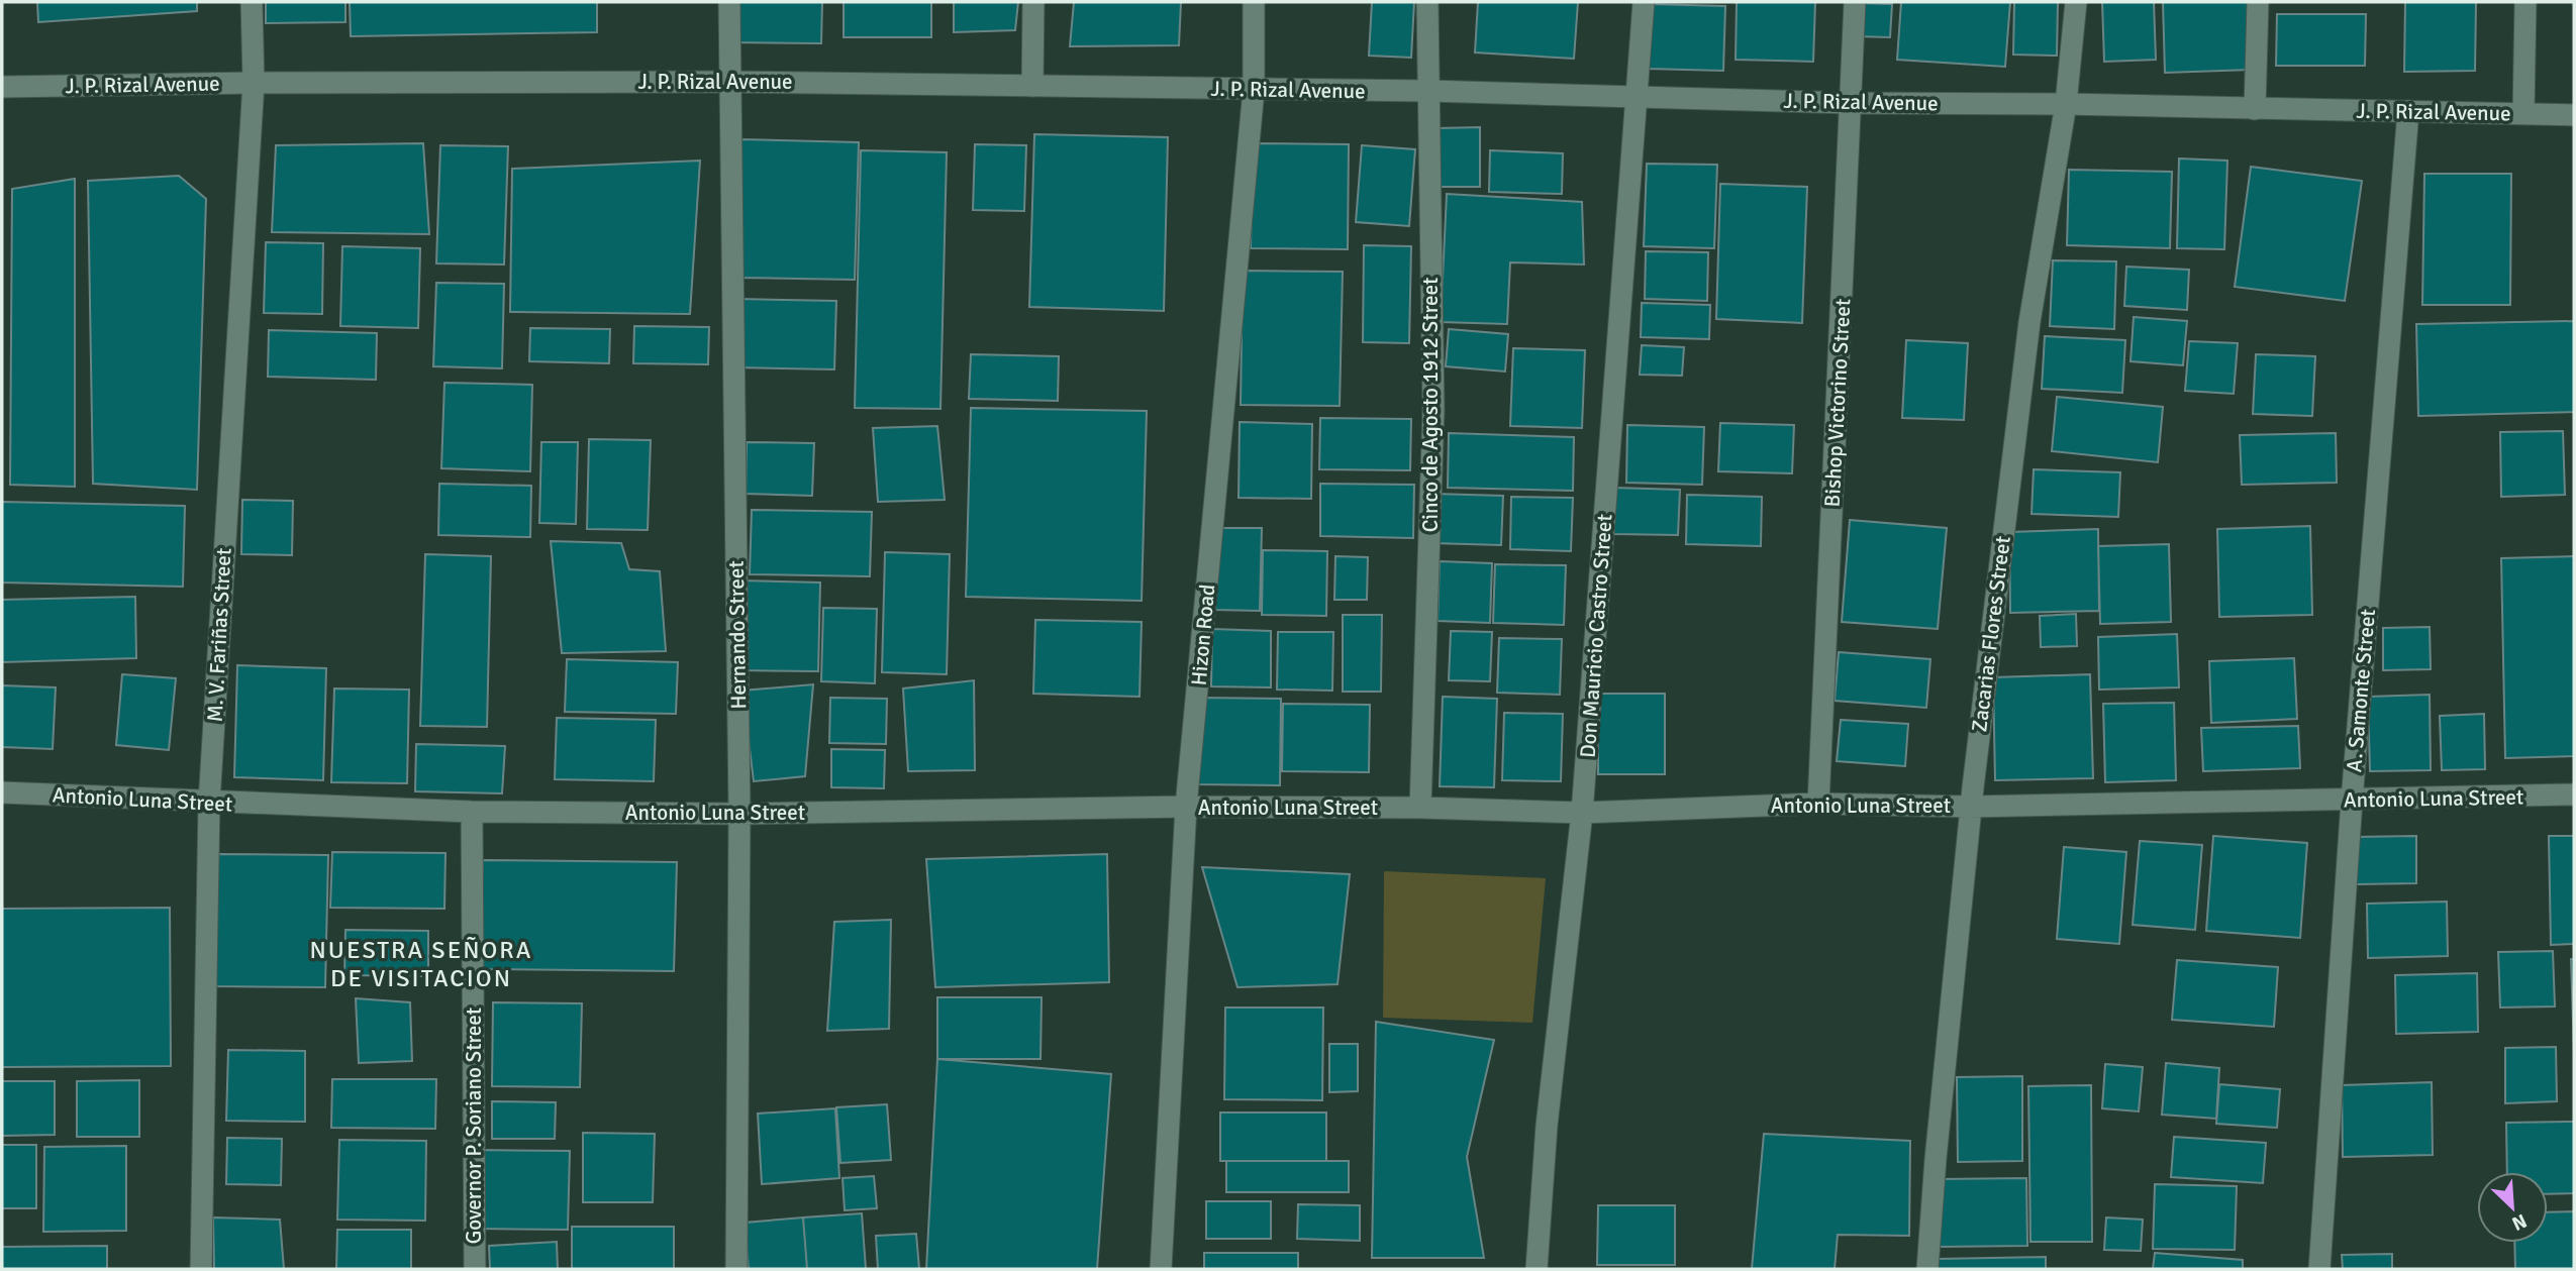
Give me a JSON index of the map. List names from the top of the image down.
{
  "streets": {
    "street": [
      "J. P. Rizal Avenue",
      "Bishop Victorino Street",
      "Cinco de Agosto 1912 Street",
      "Zacarias Flores Street",
      "M. V. Fariñas Street",
      "Hernando Street",
      "Hizon Road",
      "Don Mauricio Castro Street",
      "A. Samonte Street",
      "Antonio Luna Street",
      "Governor P. Soriano Street"
    ]
  },
  "crossings": [
    ["J. P. Rizal Avenue", "Bishop Victorino Street"],
    ["J. P. Rizal Avenue", "Cinco de Agosto 1912 Street"],
    ["J. P. Rizal Avenue", "Zacarias Flores Street"],
    ["J. P. Rizal Avenue", "M. V. Fariñas Street"],
    ["J. P. Rizal Avenue", "Hernando Street"],
    ["J. P. Rizal Avenue", "Hizon Road"],
    ["J. P. Rizal Avenue", "Don Mauricio Castro Street"],
    ["J. P. Rizal Avenue", "A. Samonte Street"],
    ["Bishop Victorino Street", "Antonio Luna Street"],
    ["Cinco de Agosto 1912 Street", "Antonio Luna Street"],
    ["Zacarias Flores Street", "Antonio Luna Street"],
    ["M. V. Fariñas Street", "Antonio Luna Street"],
    ["Hernando Street", "Antonio Luna Street"],
    ["Hizon Road", "Antonio Luna Street"],
    ["Don Mauricio Castro Street", "Antonio Luna Street"],
    ["A. Samonte Street", "Antonio Luna Street"],
    ["Antonio Luna Street", "Governor P. Soriano Street"]
  ],
  "districts": ["NUESTRA SEÑORA DE VISITACION"],
  "north": "bottom right"
}
